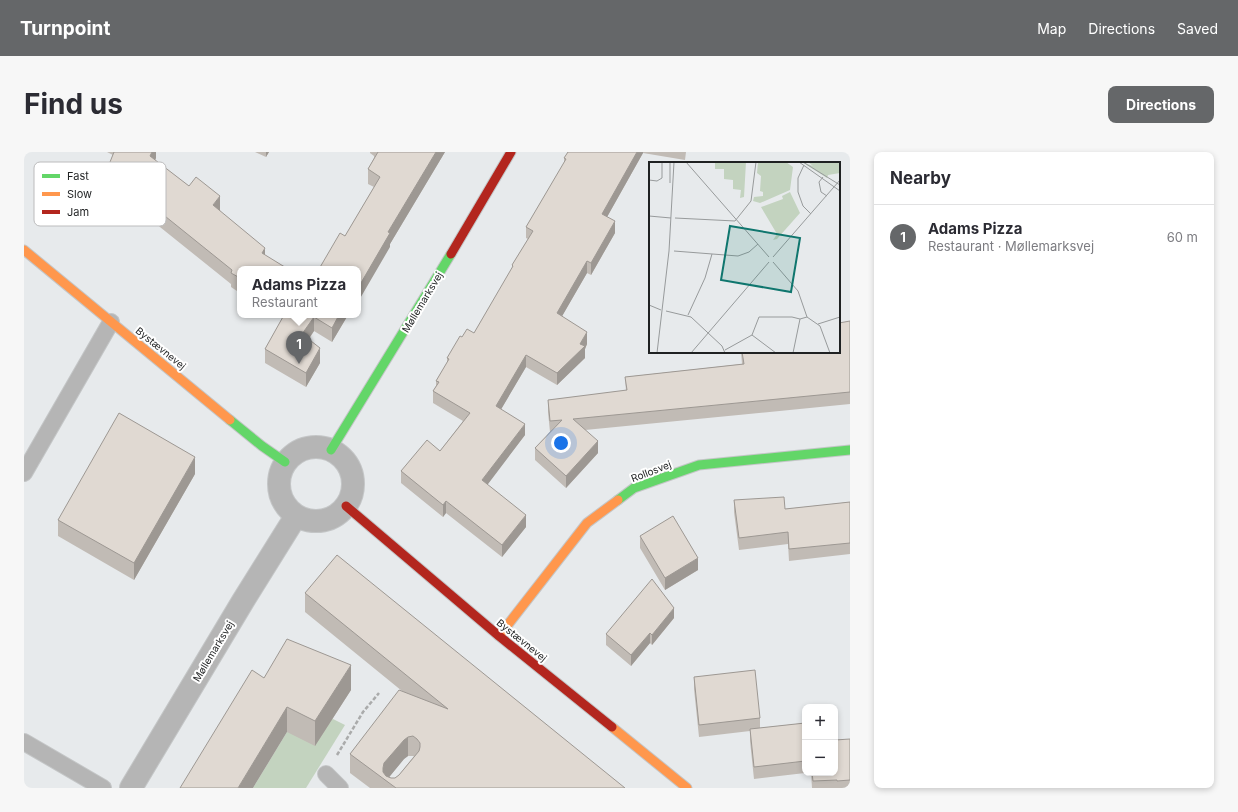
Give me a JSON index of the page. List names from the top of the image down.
{
  "streets": {
    "street": ["Møllemarksvej", "Bystævnevej", "Rollosvej"]
  },
  "crossings": [
    ["Møllemarksvej", "Bystævnevej"],
    ["Bystævnevej", "Rollosvej"]
  ],
  "legend": ["Fast", "Slow", "Jam"],
  "page": {
    "header": "Turnpoint",
    "nav": ["Map", "Directions", "Saved"],
    "buttons": "Directions",
    "title": "Find us",
    "heading": "Nearby",
    "list": [
      {
        "mark": "1",
        "name": "Adams Pizza",
        "note": "Restaurant · Møllemarksvej",
        "value": "60 m"
      }
    ],
    "popup": ["Adams Pizza", "Restaurant"],
    "pins": "1",
    "map_buttons": ["+", "−"]
  }
}
